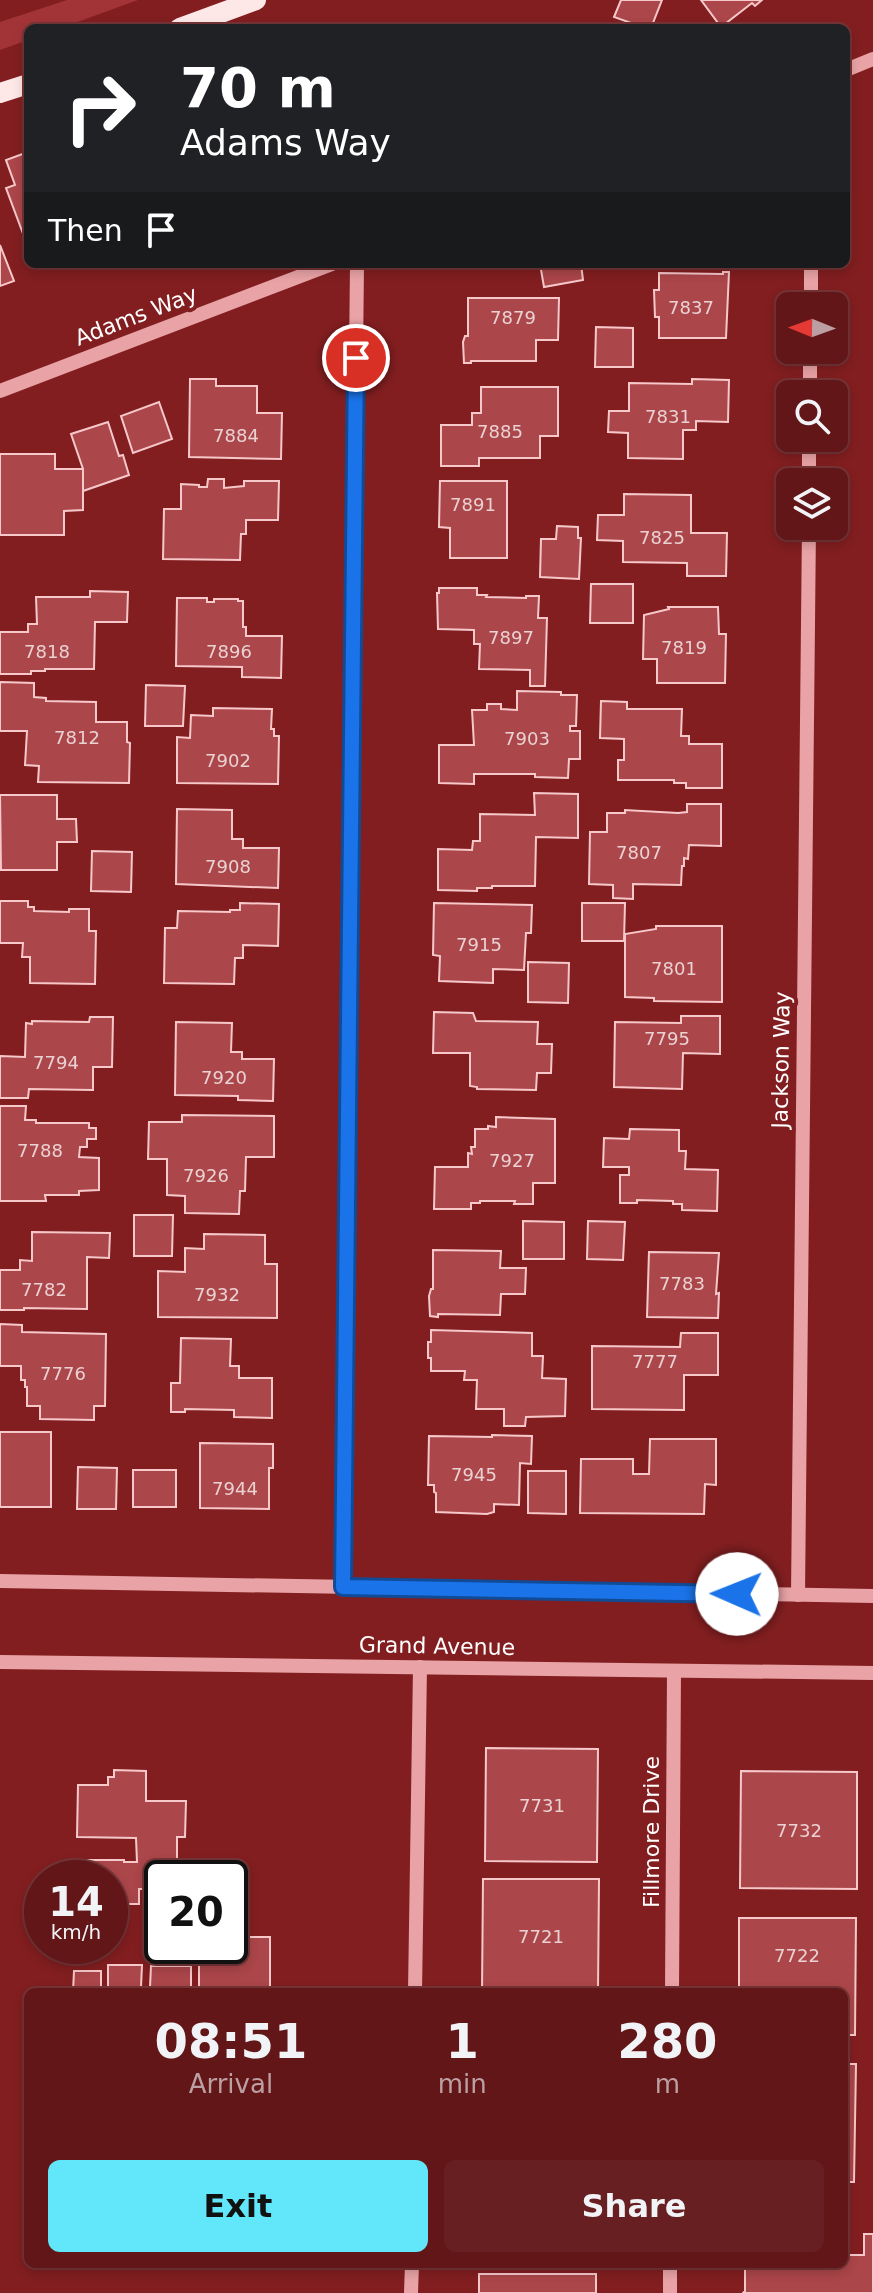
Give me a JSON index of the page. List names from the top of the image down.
{
  "streets": {
    "street": [
      "Adams Way",
      "Jackson Way",
      "Grand Avenue",
      "Fillmore Drive"
    ]
  },
  "crossings": [
    ["Grand Avenue", "Fillmore Drive"]
  ],
  "house_numbers": [
    "7837",
    "7879",
    "7831",
    "7885",
    "7884",
    "7891",
    "7825",
    "7897",
    "7819",
    "7818",
    "7896",
    "7812",
    "7903",
    "7902",
    "7807",
    "7908",
    "7915",
    "7801",
    "7795",
    "7794",
    "7920",
    "7788",
    "7927",
    "7926",
    "7783",
    "7782",
    "7932",
    "7777",
    "7776",
    "7945",
    "7944",
    "7731",
    "7732",
    "7721",
    "7722"
  ],
  "north": "left",
  "page": {
    "turn": ["70 m", "Adams Way"],
    "then": "Then",
    "speed": "14 km/h",
    "limit": "20",
    "eta": [
      "08:51",
      "Arrival",
      "1",
      "min",
      "280",
      "m"
    ],
    "buttons": ["Exit", "Share"]
  }
}
